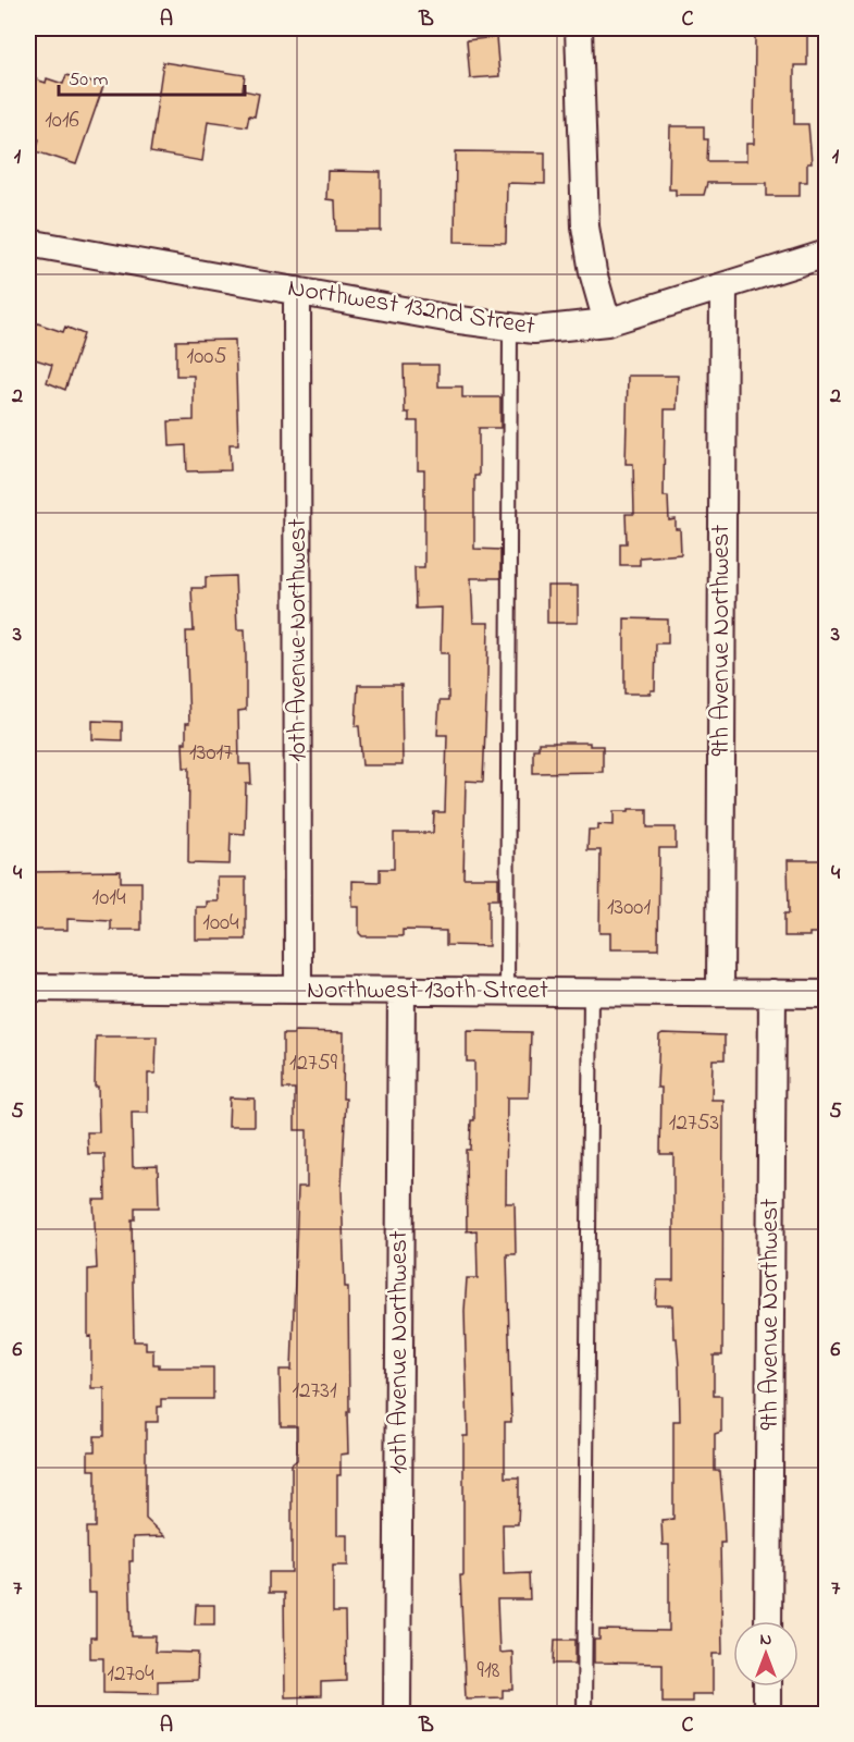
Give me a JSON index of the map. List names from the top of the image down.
{
  "streets": {
    "street": [
      "Northwest 132nd Street",
      "10th Avenue Northwest",
      "9th Avenue Northwest",
      "Northwest 130th Street"
    ]
  },
  "crossings": [
    ["Northwest 132nd Street", "10th Avenue Northwest"],
    ["Northwest 132nd Street", "9th Avenue Northwest"],
    ["10th Avenue Northwest", "Northwest 130th Street"],
    ["9th Avenue Northwest", "Northwest 130th Street"]
  ],
  "house_numbers": [
    "1016",
    "1005",
    "13017",
    "1014",
    "13001",
    "1004",
    "12759",
    "12753",
    "12731",
    "918",
    "12704"
  ],
  "scale_bar": "50 m",
  "north": "top",
  "grid": {
    "columns": ["A", "B", "C"],
    "rows": [
      "1",
      "2",
      "3",
      "4",
      "5",
      "6",
      "7"
    ]
  }
}
